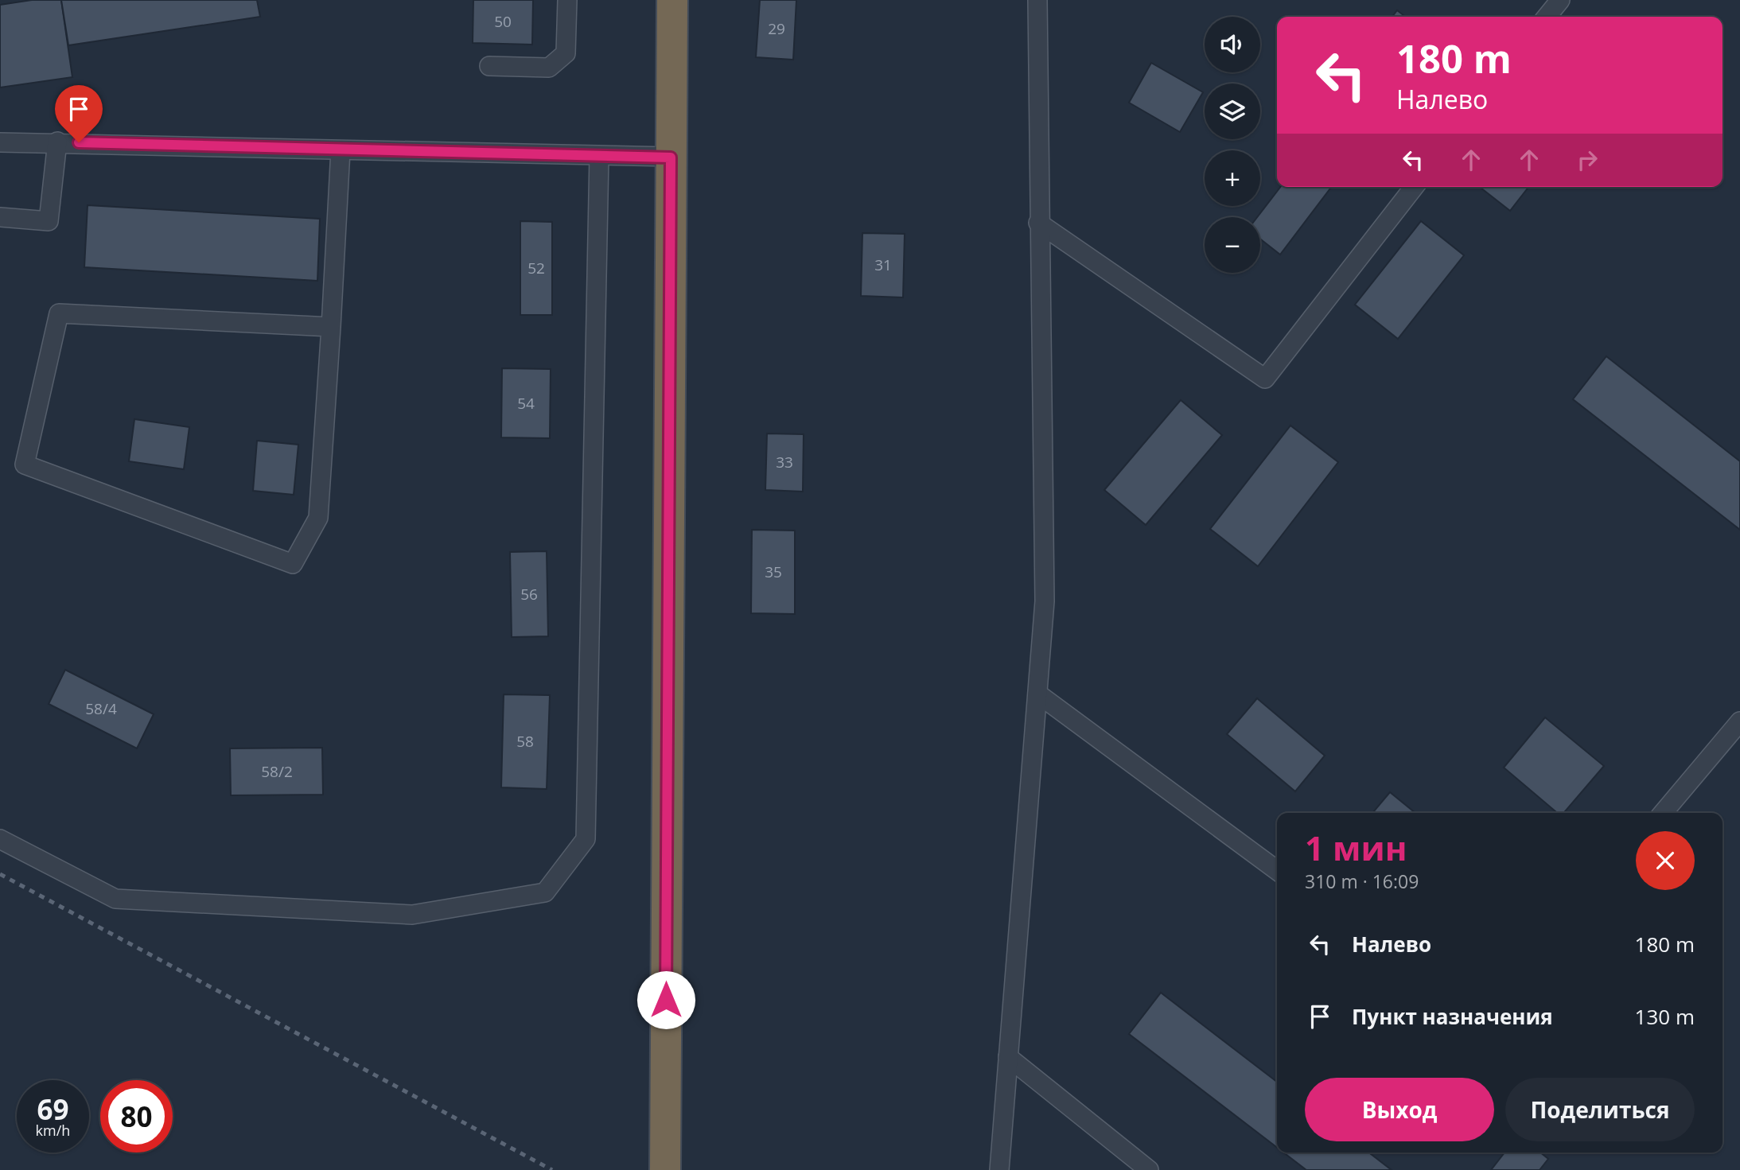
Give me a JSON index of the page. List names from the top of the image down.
{
  "house_numbers": [
    "50",
    "29",
    "31",
    "52",
    "54",
    "33",
    "35",
    "56",
    "58/4",
    "58",
    "58/2"
  ],
  "page": {
    "map_buttons": ["+", "−"],
    "turn": ["180 m", "Налево"],
    "heading": ["1 мин", "310 m · 16:09"],
    "list": [
      {
        "name": "Налево",
        "value": "180 m"
      },
      {
        "name": "Пункт назначения",
        "value": "130 m"
      }
    ],
    "buttons": ["Выход", "Поделиться"],
    "speed": "69 km/h",
    "limit": "80"
  }
}
